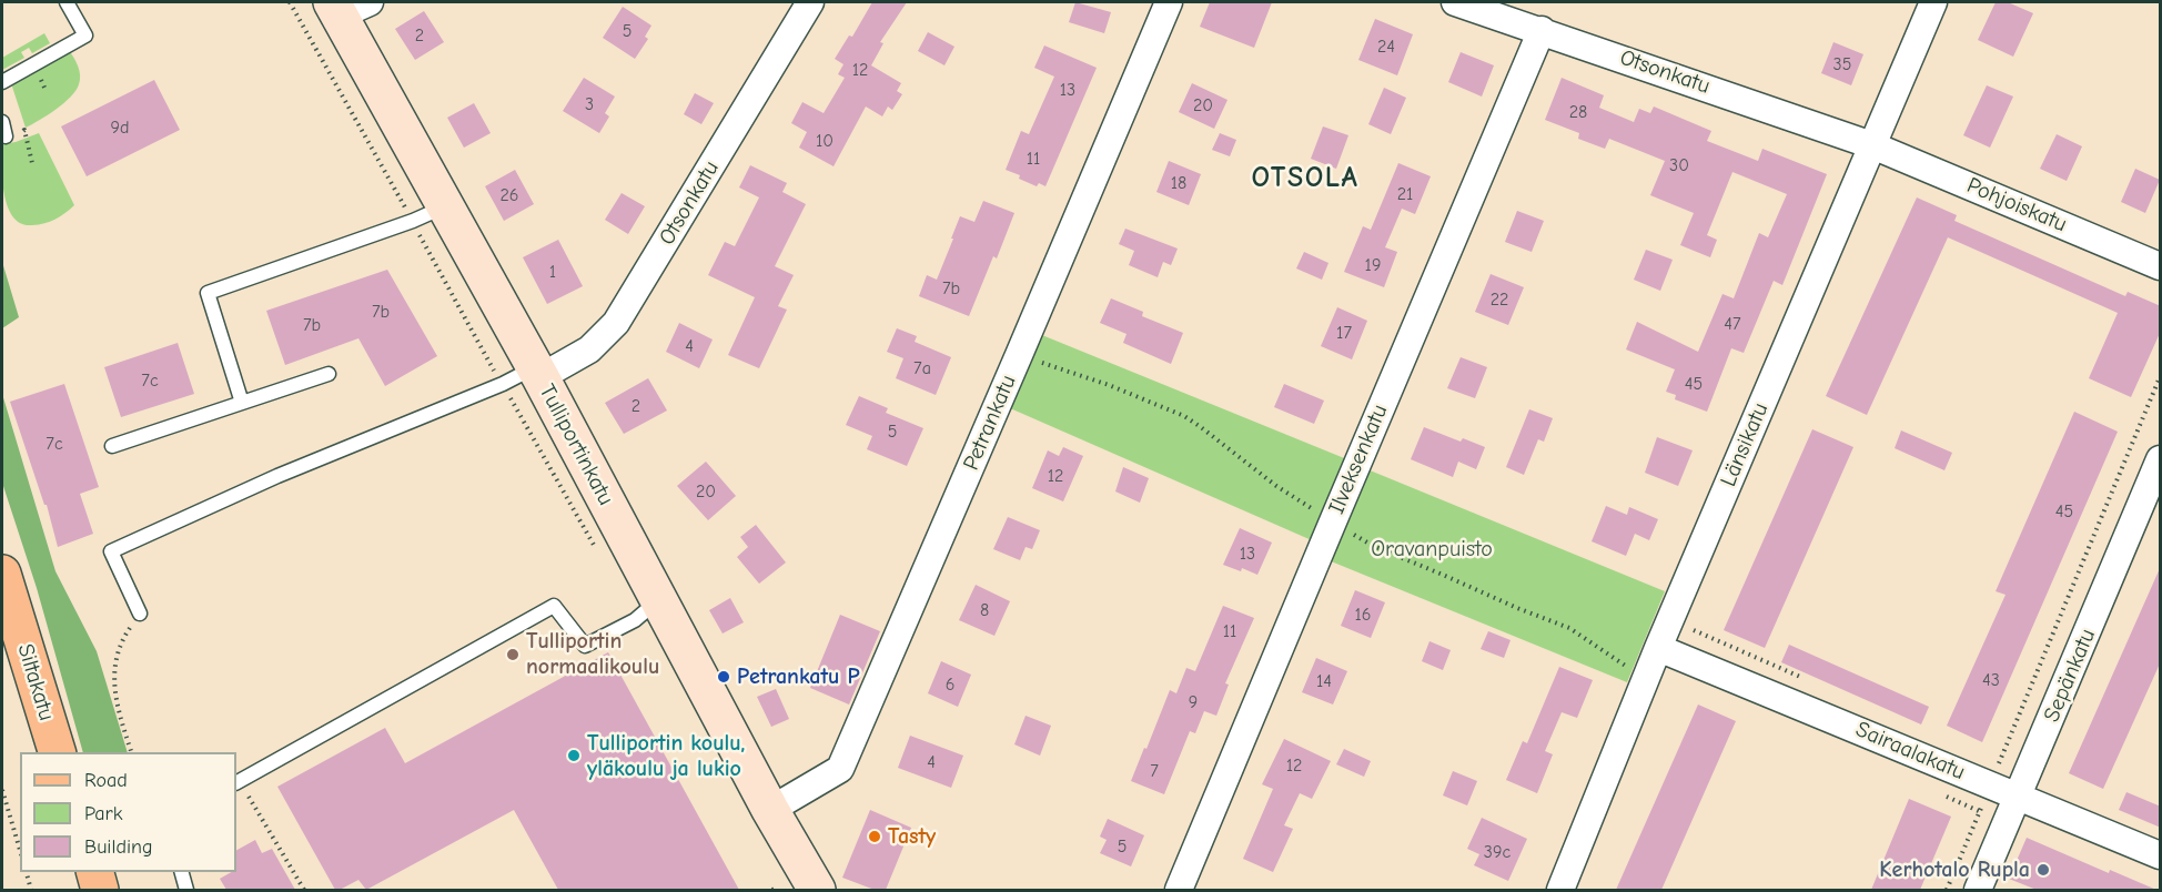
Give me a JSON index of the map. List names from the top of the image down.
{
  "streets": {
    "main road": ["Siltakatu"],
    "street": [
      "Otsonkatu",
      "Pohjoiskatu",
      "Petrankatu",
      "Tulliportinkatu",
      "Länsikatu",
      "Ilveksenkatu",
      "Sepänkatu",
      "Sairaalakatu"
    ]
  },
  "crossings": [
    ["Otsonkatu", "Pohjoiskatu"],
    ["Otsonkatu", "Tulliportinkatu"],
    ["Otsonkatu", "Länsikatu"],
    ["Otsonkatu", "Ilveksenkatu"],
    ["Pohjoiskatu", "Länsikatu"],
    ["Petrankatu", "Tulliportinkatu"],
    ["Länsikatu", "Sairaalakatu"],
    ["Sepänkatu", "Sairaalakatu"]
  ],
  "districts": ["OTSOLA"],
  "parks": ["Oravanpuisto"],
  "places": [
    "Tulliportin normaalikoulu",
    "Petrankatu P",
    "Tulliportin koulu, yläkoulu ja lukio",
    "Tasty",
    "Kerhotalo Rupla"
  ],
  "house_numbers": [
    "5",
    "2",
    "24",
    "35",
    "12",
    "13",
    "3",
    "20",
    "28",
    "9d",
    "10",
    "11",
    "30",
    "18",
    "21",
    "26",
    "19",
    "1",
    "7b",
    "22",
    "7b",
    "47",
    "7b",
    "17",
    "4",
    "7a",
    "7c",
    "45",
    "2",
    "5",
    "7c",
    "12",
    "20",
    "45",
    "13",
    "8",
    "16",
    "11",
    "43",
    "14",
    "6",
    "9",
    "4",
    "12",
    "7",
    "5",
    "39c"
  ],
  "legend": ["Road", "Park", "Building"]
}
